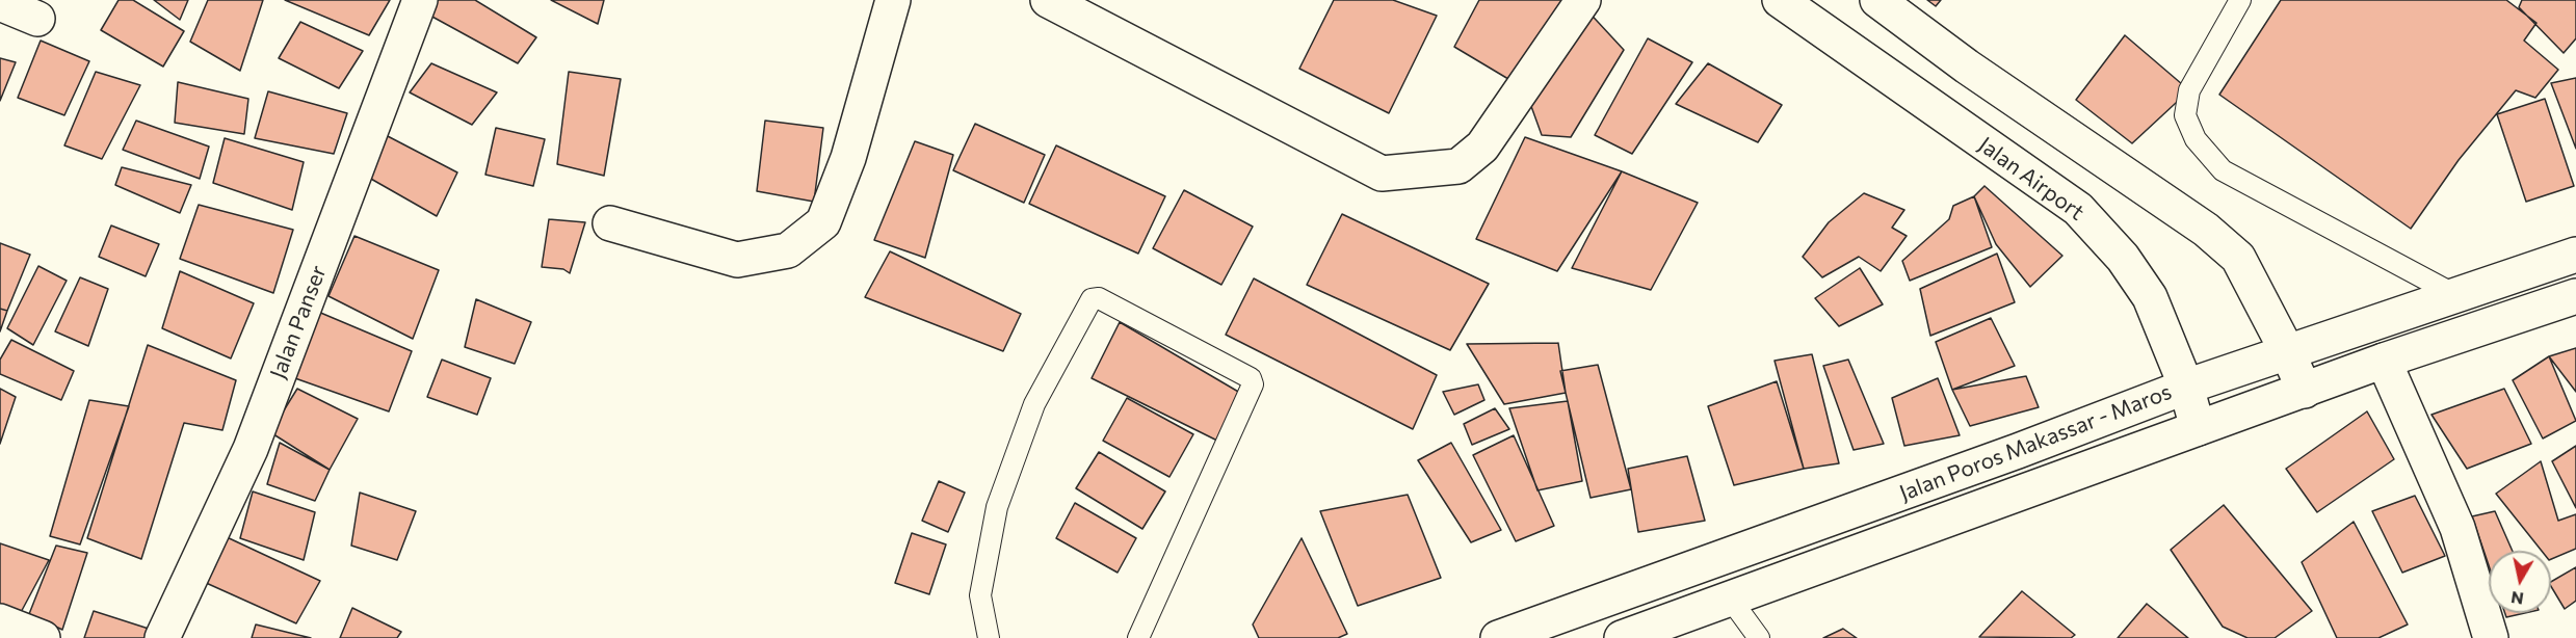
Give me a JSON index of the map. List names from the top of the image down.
{
  "streets": {
    "main road": ["Jalan Airport", "Jalan Panser", "Jalan Poros Makassar - Maros"]
  },
  "crossings": [
    ["Jalan Airport", "Jalan Poros Makassar - Maros"]
  ],
  "north": "bottom"
}
